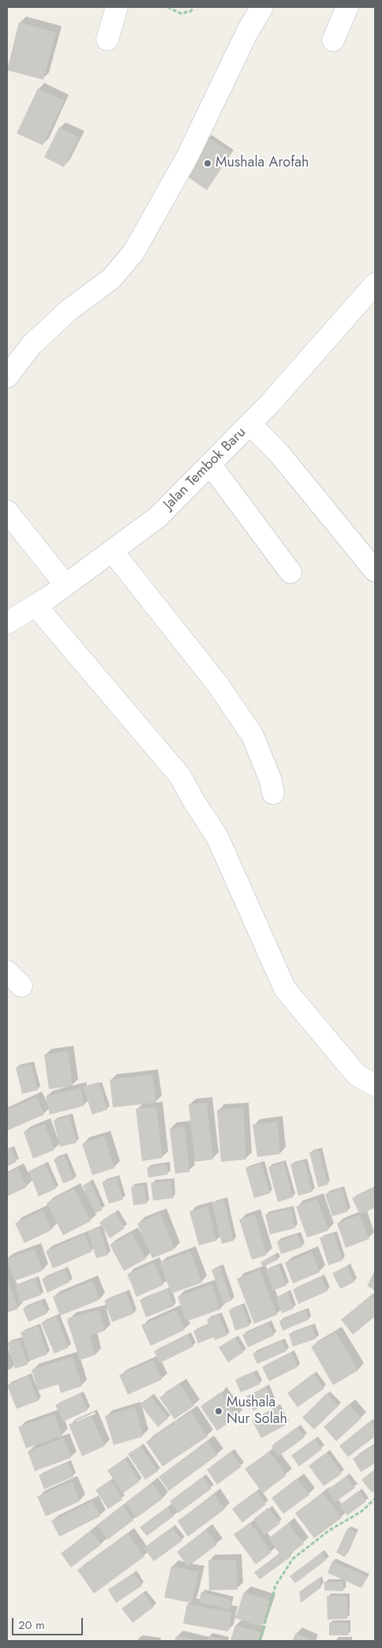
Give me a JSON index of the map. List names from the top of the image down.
{
  "streets": {
    "street": ["Jalan Tembok Baru"]
  },
  "places": ["Mushala Arofah", "Mushala Nur Solah"],
  "scale_bar": "20 m"
}
